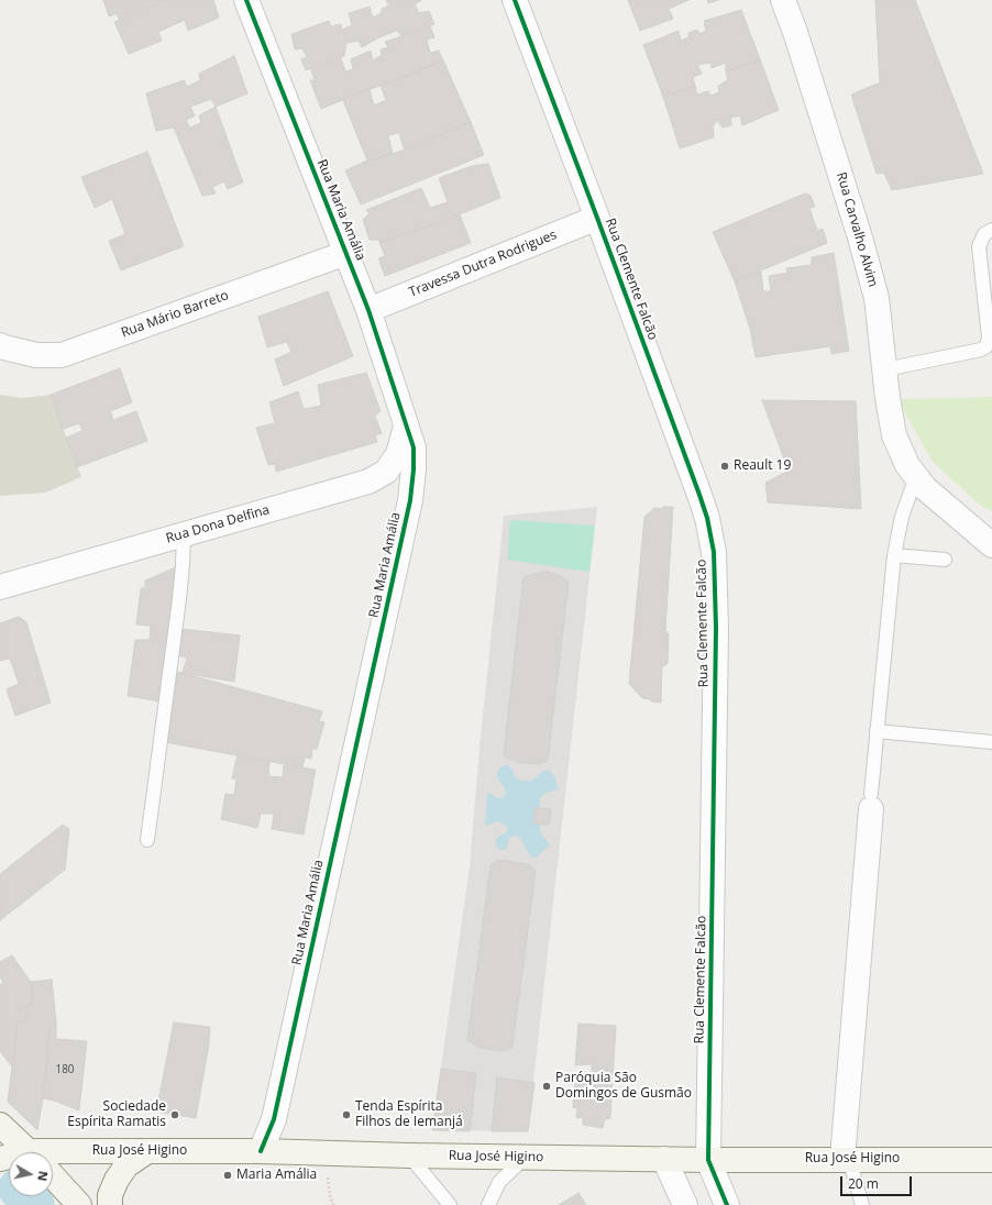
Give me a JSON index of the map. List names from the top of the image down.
{
  "streets": {
    "street": [
      "Rua Maria Amália",
      "Rua Carvalho Alvim",
      "Travessa Dutra Rodrigues",
      "Rua Clemente Falcão",
      "Rua Mário Barreto",
      "Rua Dona Delfina",
      "Rua José Higino"
    ]
  },
  "crossings": [
    ["Rua Maria Amália", "Travessa Dutra Rodrigues"],
    ["Rua Maria Amália", "Rua Mário Barreto"],
    ["Rua Maria Amália", "Rua Dona Delfina"],
    ["Rua Maria Amália", "Rua José Higino"],
    ["Travessa Dutra Rodrigues", "Rua Clemente Falcão"],
    ["Rua Clemente Falcão", "Rua José Higino"]
  ],
  "places": [
    "Reault 19",
    "Paróquia São Domingos de Gusmão",
    "Sociedade Espírita Ramatis",
    "Tenda Espírita Filhos de Iemanjá",
    "Maria Amália"
  ],
  "house_numbers": ["180"],
  "scale_bar": "20 m",
  "north": "right"
}
